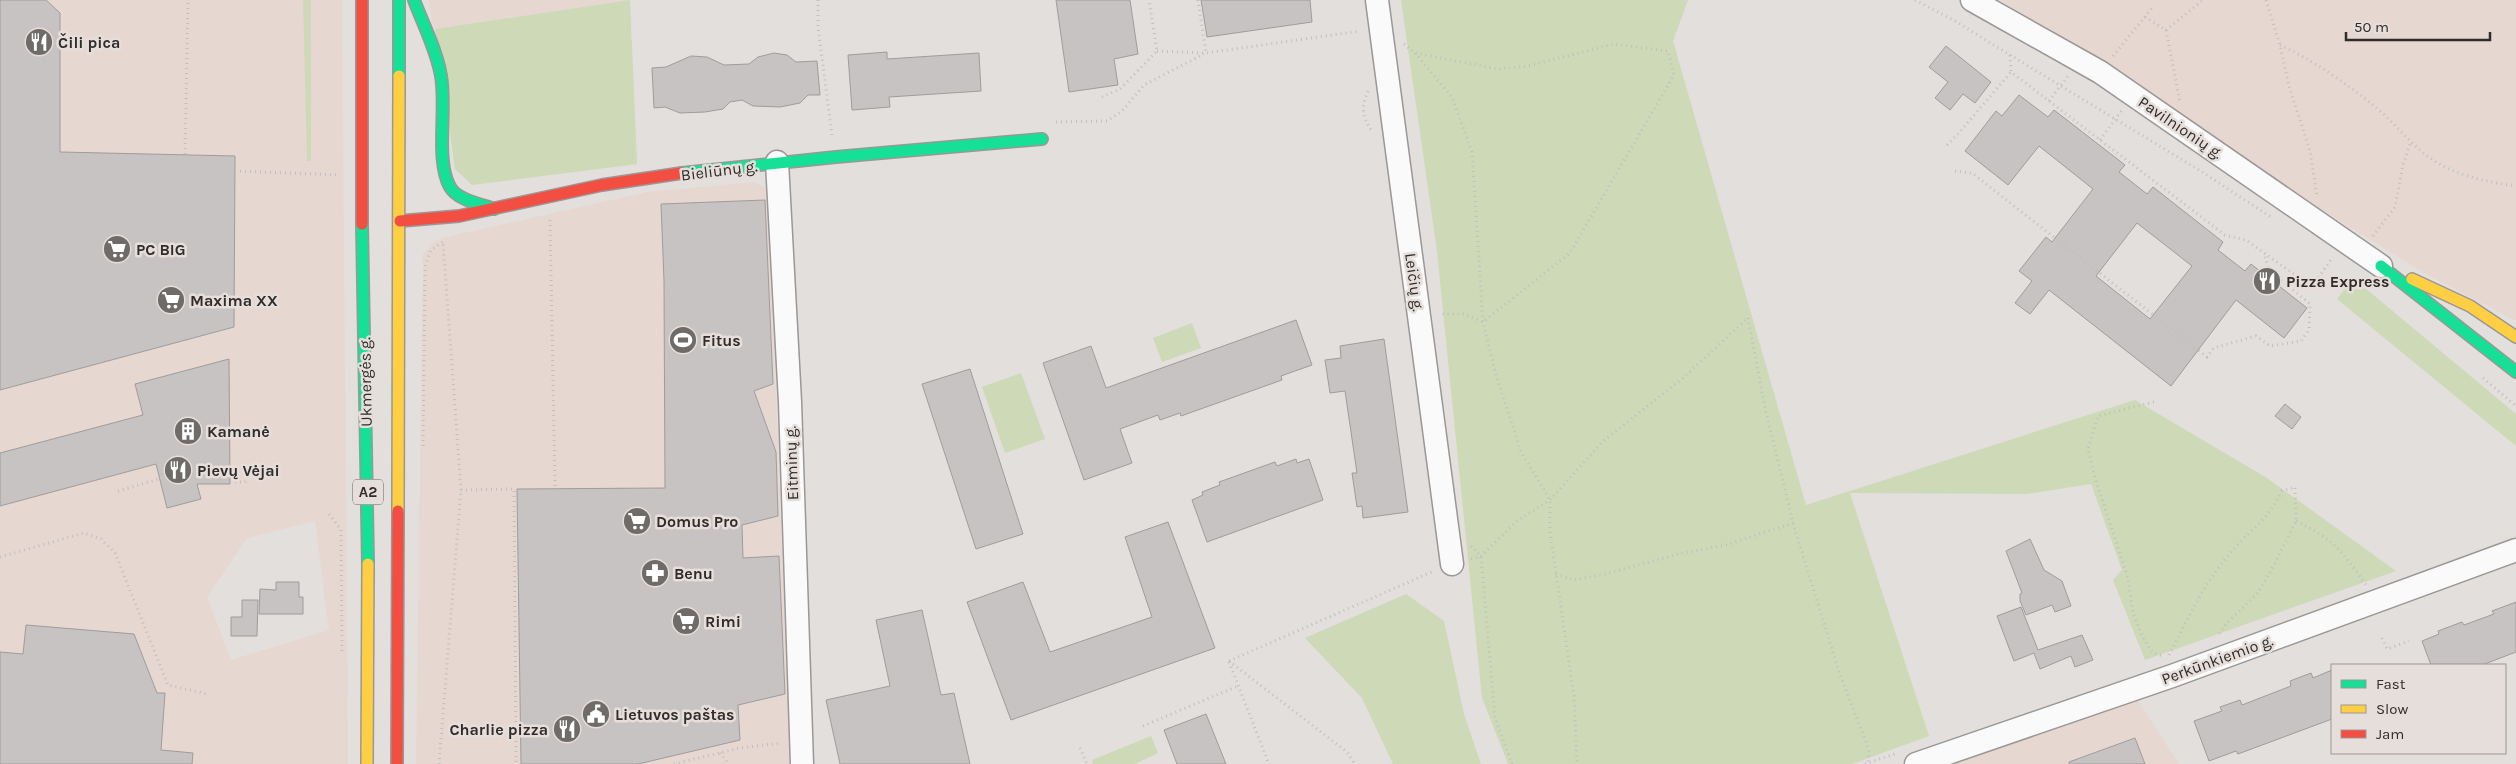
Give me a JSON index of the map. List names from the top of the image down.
{
  "streets": {
    "main road": [
      "Pavilnionių g.",
      "Bieliūnų g.",
      "Ukmergės g.",
      "A2"
    ],
    "street": ["Leičių g.", "Eitminų g.", "Perkūnkiemio g."]
  },
  "crossings": [
    ["Bieliūnų g.", "Ukmergės g."],
    ["Bieliūnų g.", "Eitminų g."]
  ],
  "places": {
    "restaurant": [
      "Čili pica",
      "Pizza Express",
      "Pievų Vėjai",
      "Charlie pizza"
    ],
    "supermarket": [
      "PC BIG",
      "Maxima XX",
      "Domus Pro",
      "Rimi"
    ],
    "sports": ["Fitus"],
    "building": ["Kamanė"],
    "pharmacy": ["Benu"],
    "public building": ["Lietuvos paštas"]
  },
  "legend": ["Fast", "Slow", "Jam"],
  "scale_bar": "50 m"
}
